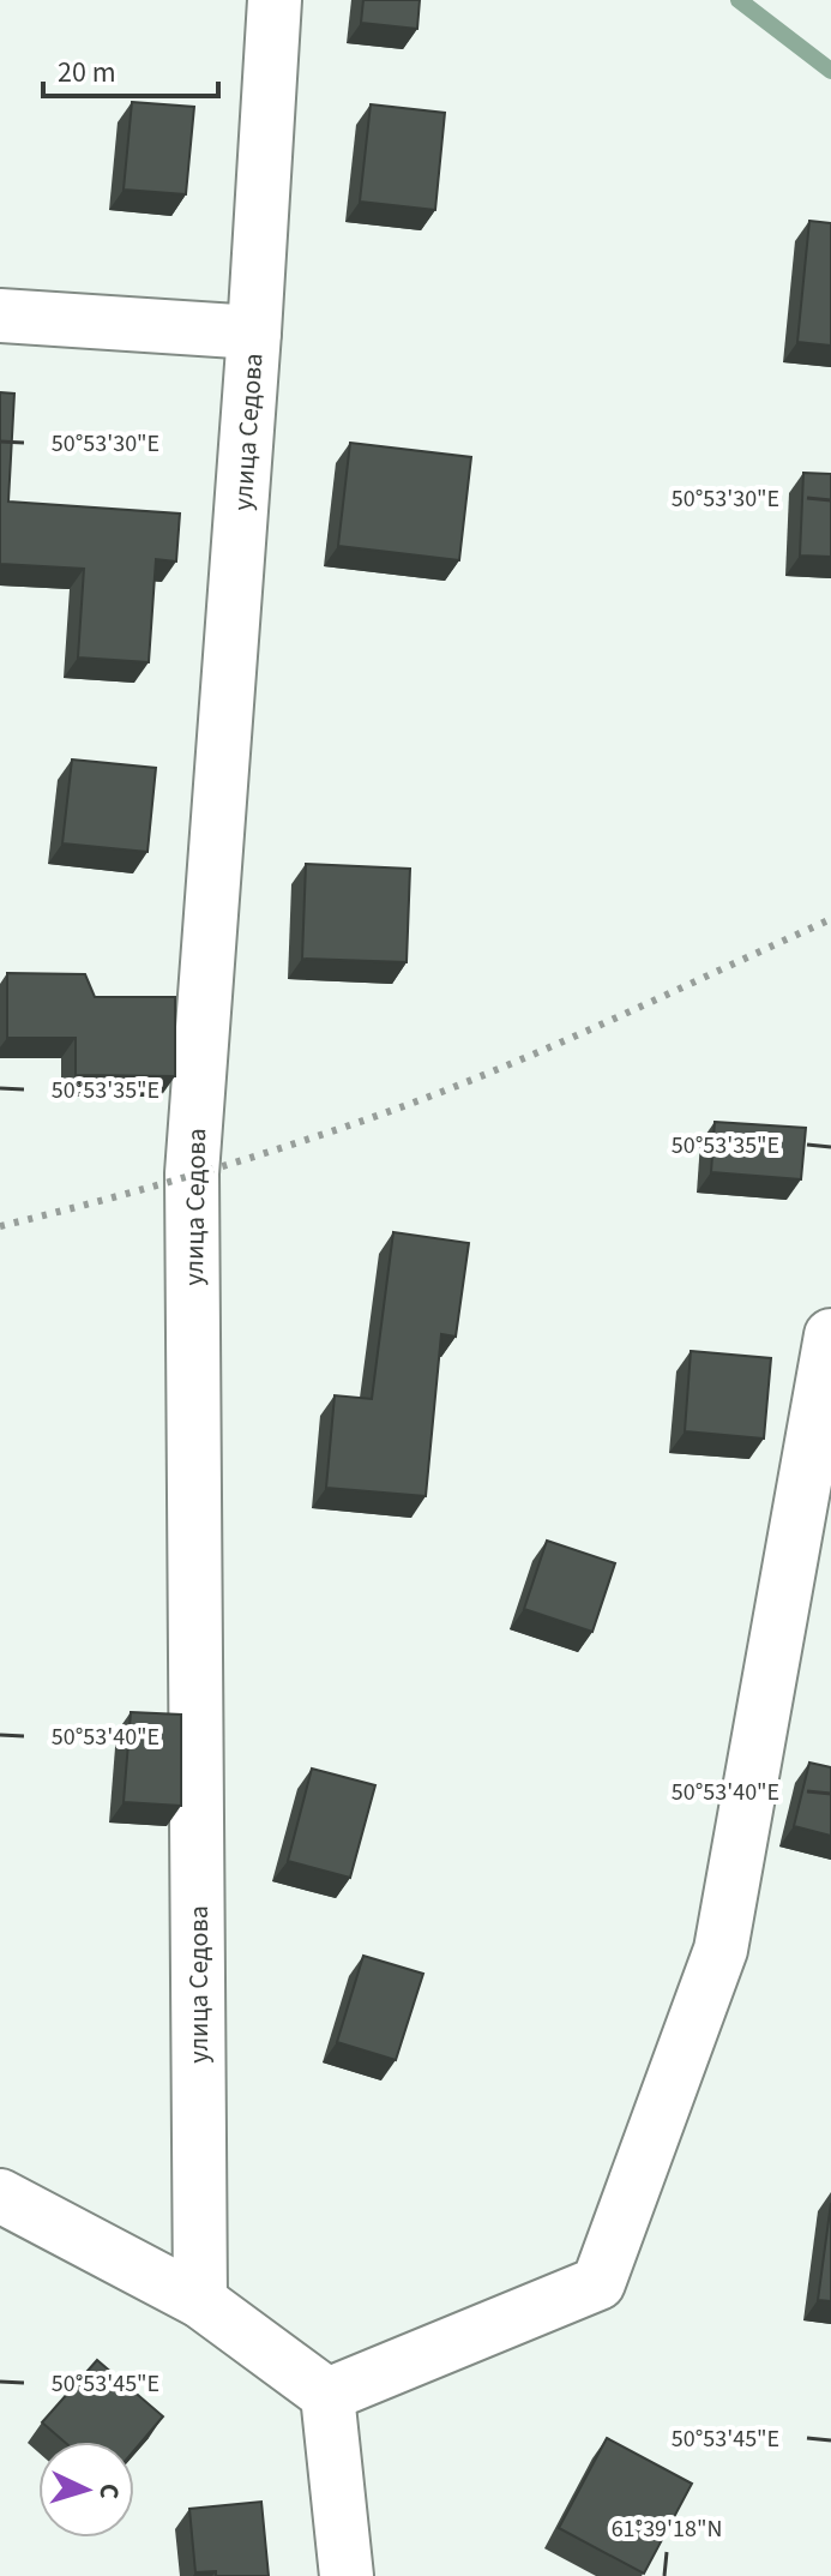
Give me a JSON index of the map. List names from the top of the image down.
{
  "streets": {
    "street": ["улица Седова"]
  },
  "scale_bar": "20 m",
  "north": "right",
  "coordinates": [
    "50°53'30\"E",
    "50°53'35\"E",
    "50°53'40\"E",
    "50°53'45\"E",
    "61°39'18\"N"
  ]
}
